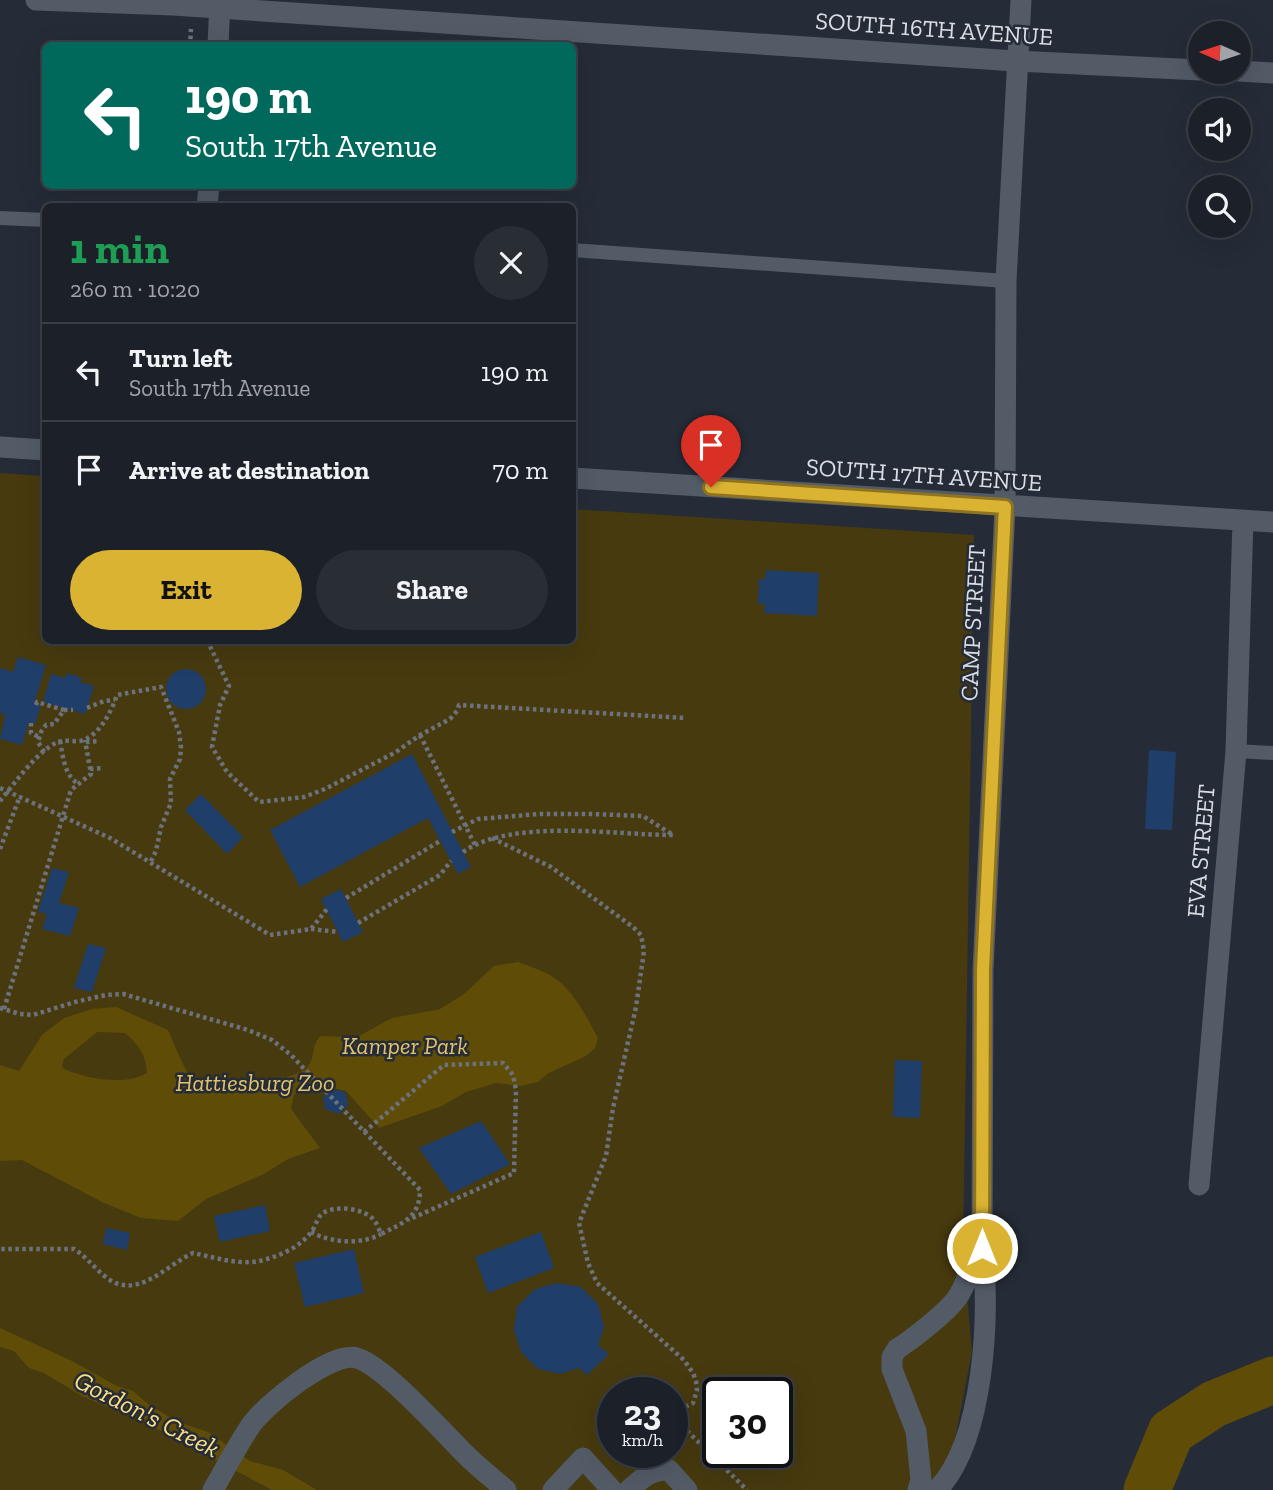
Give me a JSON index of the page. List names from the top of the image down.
{
  "streets": {
    "street": [
      "SOUTH 16TH AVENUE",
      "SOUTH 17TH AVENUE",
      "CAMP STREET",
      "EVA STREET"
    ]
  },
  "crossings": [
    ["SOUTH 16TH AVENUE", "CAMP STREET"],
    ["SOUTH 17TH AVENUE", "CAMP STREET"],
    ["SOUTH 17TH AVENUE", "EVA STREET"]
  ],
  "water": ["Gordon's Creek"],
  "parks": ["Kamper Park", "Hattiesburg Zoo"],
  "north": "left",
  "page": {
    "turn": ["190 m", "South 17th Avenue"],
    "heading": ["1 min", "260 m · 10:20"],
    "list": [
      {
        "name": "Turn left",
        "note": "South 17th Avenue",
        "value": "190 m"
      },
      {
        "name": "Arrive at destination",
        "value": "70 m"
      }
    ],
    "buttons": ["Exit", "Share"],
    "speed": "23 km/h",
    "limit": "30"
  }
}
